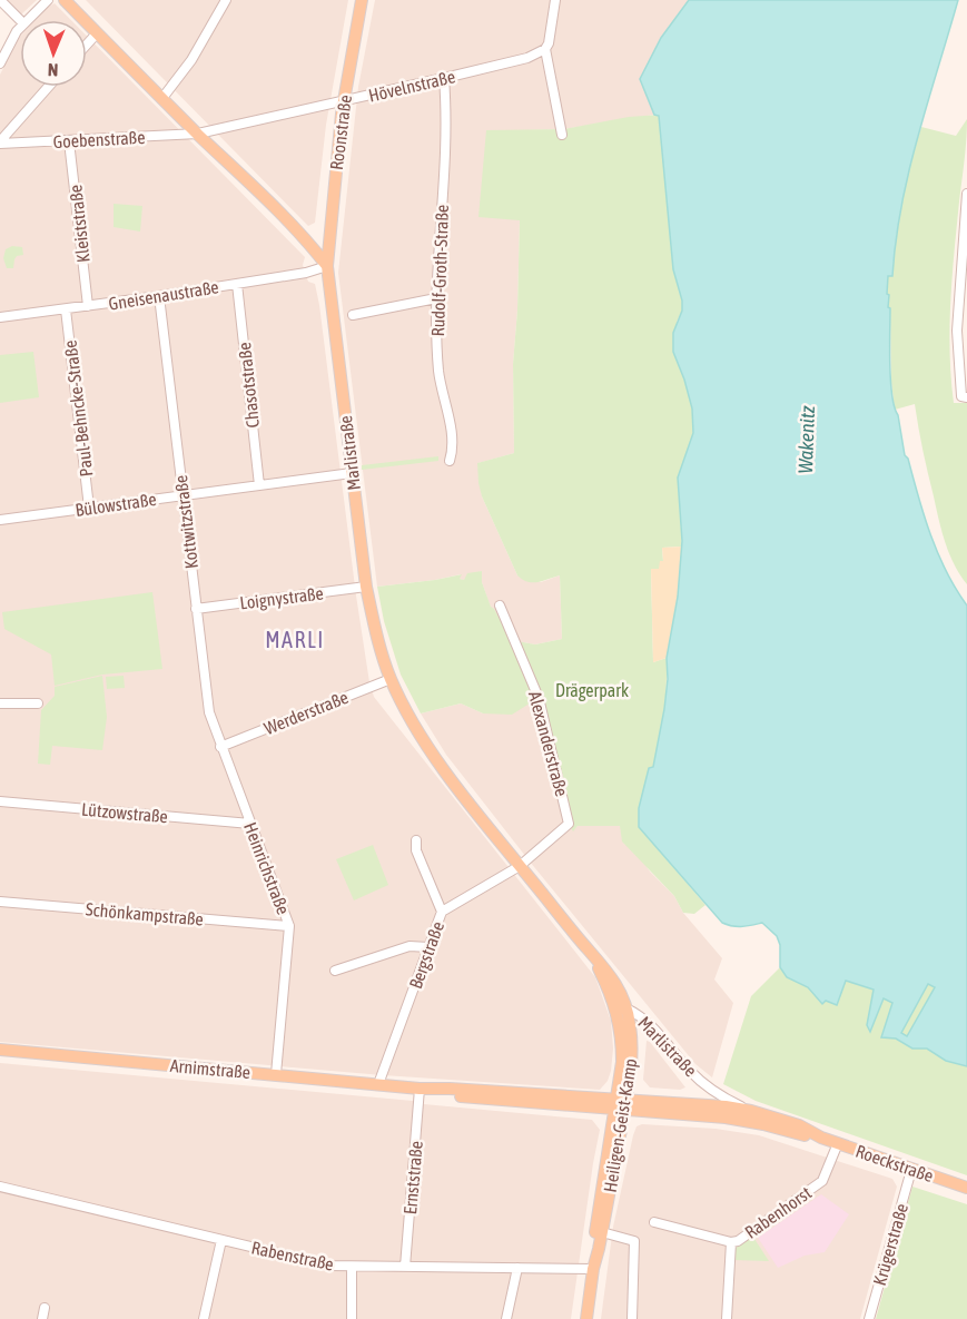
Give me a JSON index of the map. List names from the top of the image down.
{
  "streets": {
    "main road": [
      "Roonstraße",
      "Marlistraße",
      "Arnimstraße",
      "Heiligen-Geist-Kamp",
      "Roeckstraße"
    ],
    "street": [
      "Hövelnstraße",
      "Goebenstraße",
      "Kleiststraße",
      "Rudolf-Groth-Straße",
      "Gneisenaustraße",
      "Chasotstraße",
      "Paul-Behncke-Straße",
      "Bülowstraße",
      "Kottwitzstraße",
      "Loignystraße",
      "Werderstraße",
      "Alexanderstraße",
      "Lützowstraße",
      "Heinrichstraße",
      "Schönkampstraße",
      "Bergstraße",
      "Ernststraße",
      "Rabenhorst",
      "Krügerstraße",
      "Rabenstraße"
    ]
  },
  "crossings": [
    ["Hövelnstraße", "Roonstraße"],
    ["Hövelnstraße", "Goebenstraße"],
    ["Hövelnstraße", "Rudolf-Groth-Straße"],
    ["Roonstraße", "Gneisenaustraße"],
    ["Roonstraße", "Marlistraße"],
    ["Goebenstraße", "Kleiststraße"],
    ["Kleiststraße", "Gneisenaustraße"],
    ["Gneisenaustraße", "Chasotstraße"],
    ["Gneisenaustraße", "Paul-Behncke-Straße"],
    ["Gneisenaustraße", "Marlistraße"],
    ["Gneisenaustraße", "Kottwitzstraße"],
    ["Chasotstraße", "Bülowstraße"],
    ["Paul-Behncke-Straße", "Bülowstraße"],
    ["Marlistraße", "Bülowstraße"],
    ["Marlistraße", "Loignystraße"],
    ["Marlistraße", "Werderstraße"],
    ["Marlistraße", "Alexanderstraße"],
    ["Marlistraße", "Bergstraße"],
    ["Marlistraße", "Heiligen-Geist-Kamp"],
    ["Marlistraße", "Roeckstraße"],
    ["Bülowstraße", "Kottwitzstraße"],
    ["Kottwitzstraße", "Loignystraße"],
    ["Kottwitzstraße", "Werderstraße"],
    ["Kottwitzstraße", "Heinrichstraße"],
    ["Werderstraße", "Heinrichstraße"],
    ["Alexanderstraße", "Bergstraße"],
    ["Lützowstraße", "Heinrichstraße"],
    ["Heinrichstraße", "Schönkampstraße"],
    ["Heinrichstraße", "Arnimstraße"],
    ["Bergstraße", "Arnimstraße"],
    ["Arnimstraße", "Heiligen-Geist-Kamp"],
    ["Arnimstraße", "Roeckstraße"],
    ["Arnimstraße", "Ernststraße"],
    ["Heiligen-Geist-Kamp", "Rabenstraße"],
    ["Roeckstraße", "Rabenhorst"],
    ["Roeckstraße", "Krügerstraße"],
    ["Ernststraße", "Rabenstraße"]
  ],
  "districts": ["MARLI"],
  "water": ["Wakenitz"],
  "parks": ["Drägerpark"],
  "north": "bottom"
}
